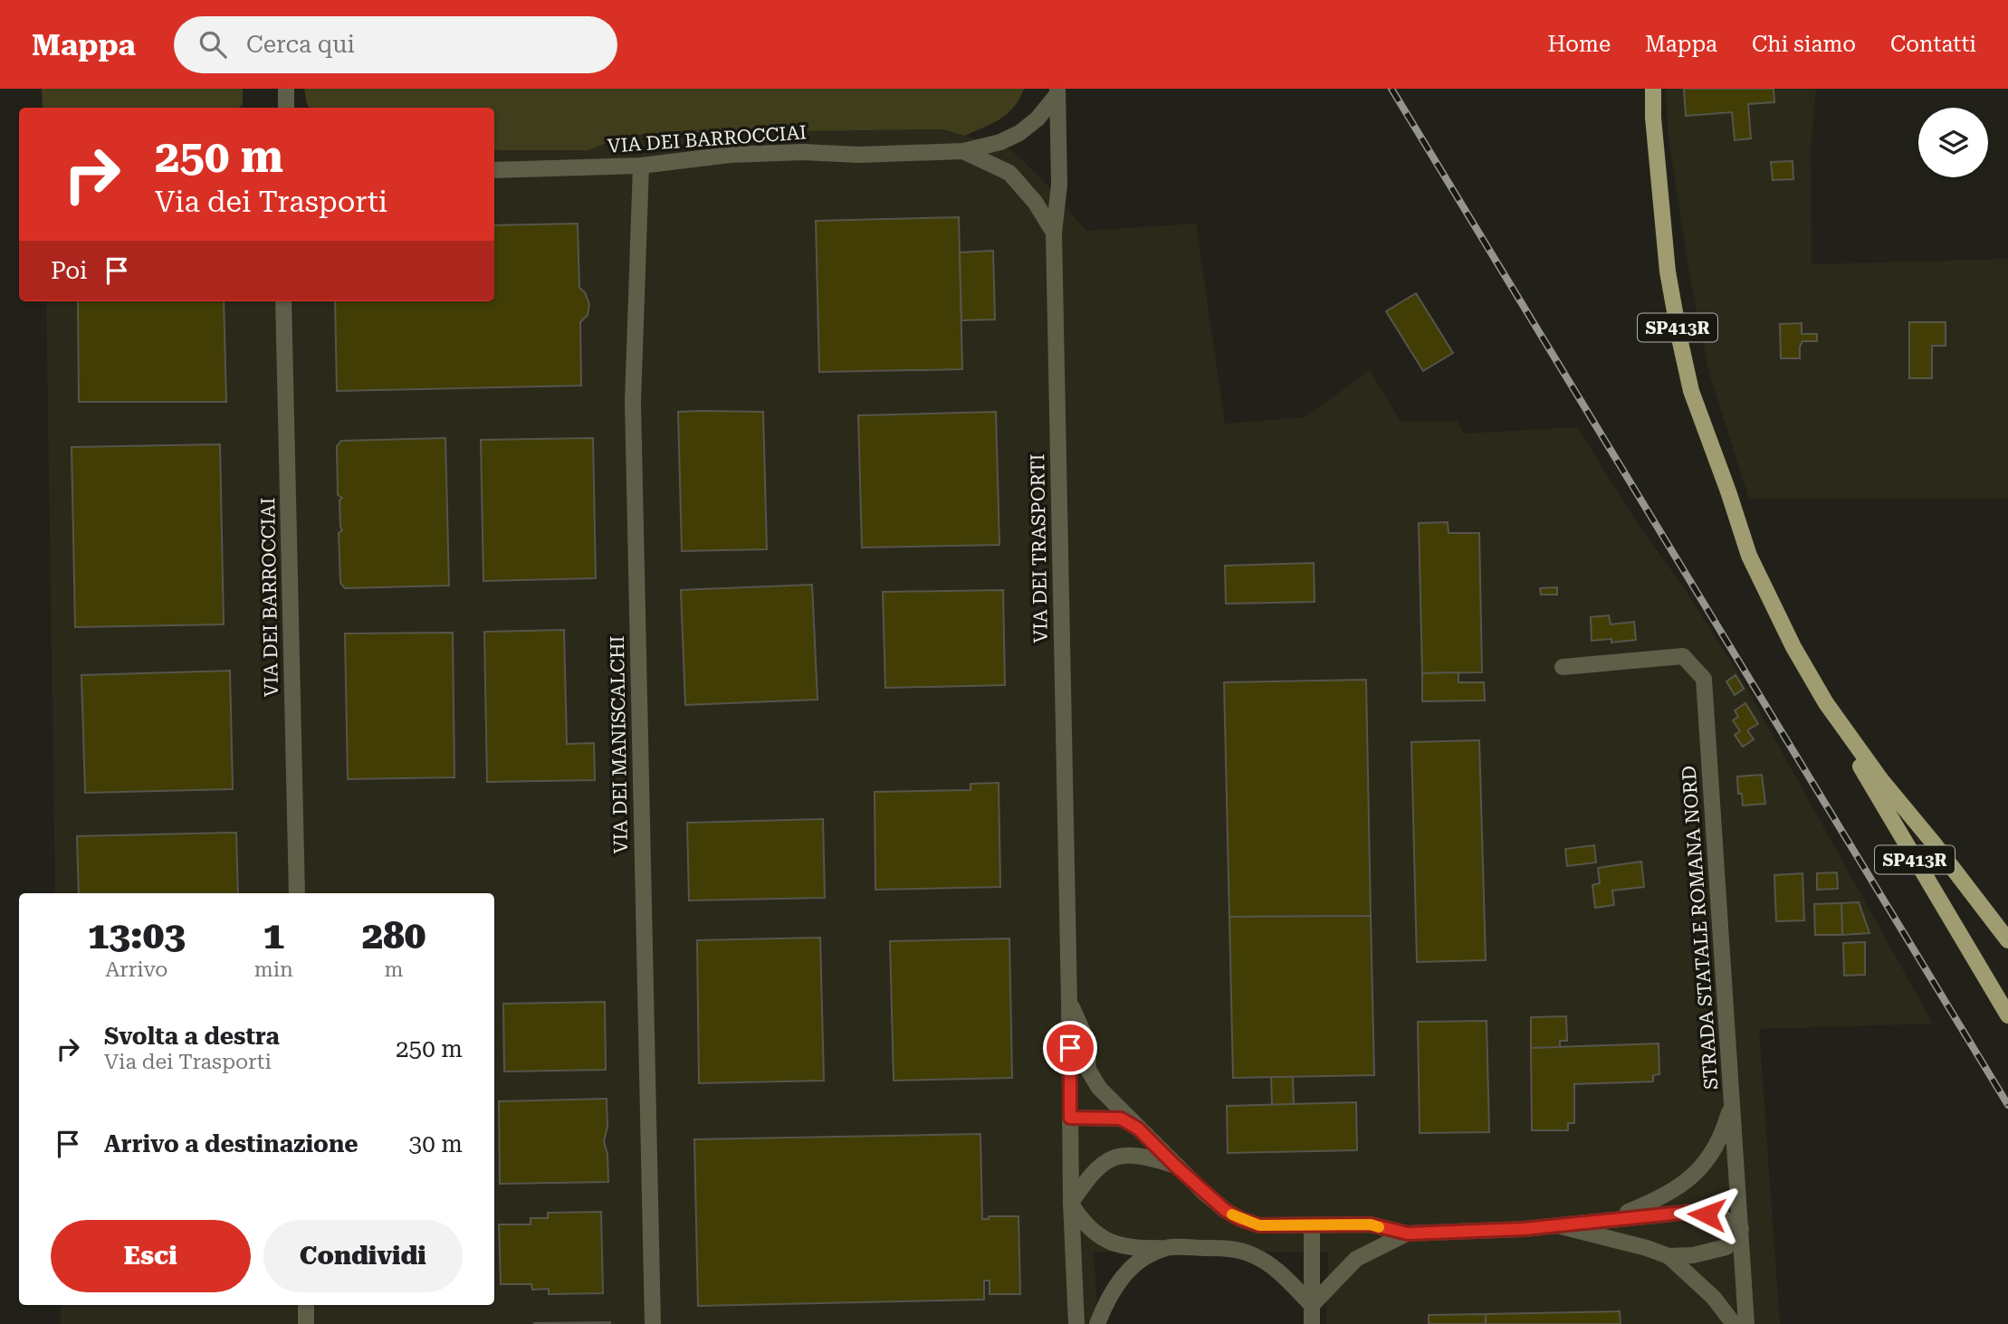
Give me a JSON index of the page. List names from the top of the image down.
{
  "streets": {
    "main road": ["SP413R"],
    "street": [
      "VIA DEI BARROCCIAI",
      "VIA DEI TRASPORTI",
      "VIA DEI MANISCALCHI",
      "STRADA STATALE ROMANA NORD"
    ]
  },
  "crossings": [
    ["VIA DEI BARROCCIAI", "VIA DEI TRASPORTI"],
    ["VIA DEI BARROCCIAI", "VIA DEI MANISCALCHI"],
    ["VIA DEI TRASPORTI", "STRADA STATALE ROMANA NORD"]
  ],
  "page": {
    "header": "Mappa",
    "search": "Cerca qui",
    "nav": [
      "Home",
      "Mappa",
      "Chi siamo",
      "Contatti"
    ],
    "turn": ["250 m", "Via dei Trasporti"],
    "then": "Poi",
    "eta": [
      "13:03",
      "Arrivo",
      "1",
      "min",
      "280",
      "m"
    ],
    "list": [
      {
        "name": "Svolta a destra",
        "note": "Via dei Trasporti",
        "value": "250 m"
      },
      {
        "name": "Arrivo a destinazione",
        "value": "30 m"
      }
    ],
    "buttons": ["Esci", "Condividi"]
  }
}
